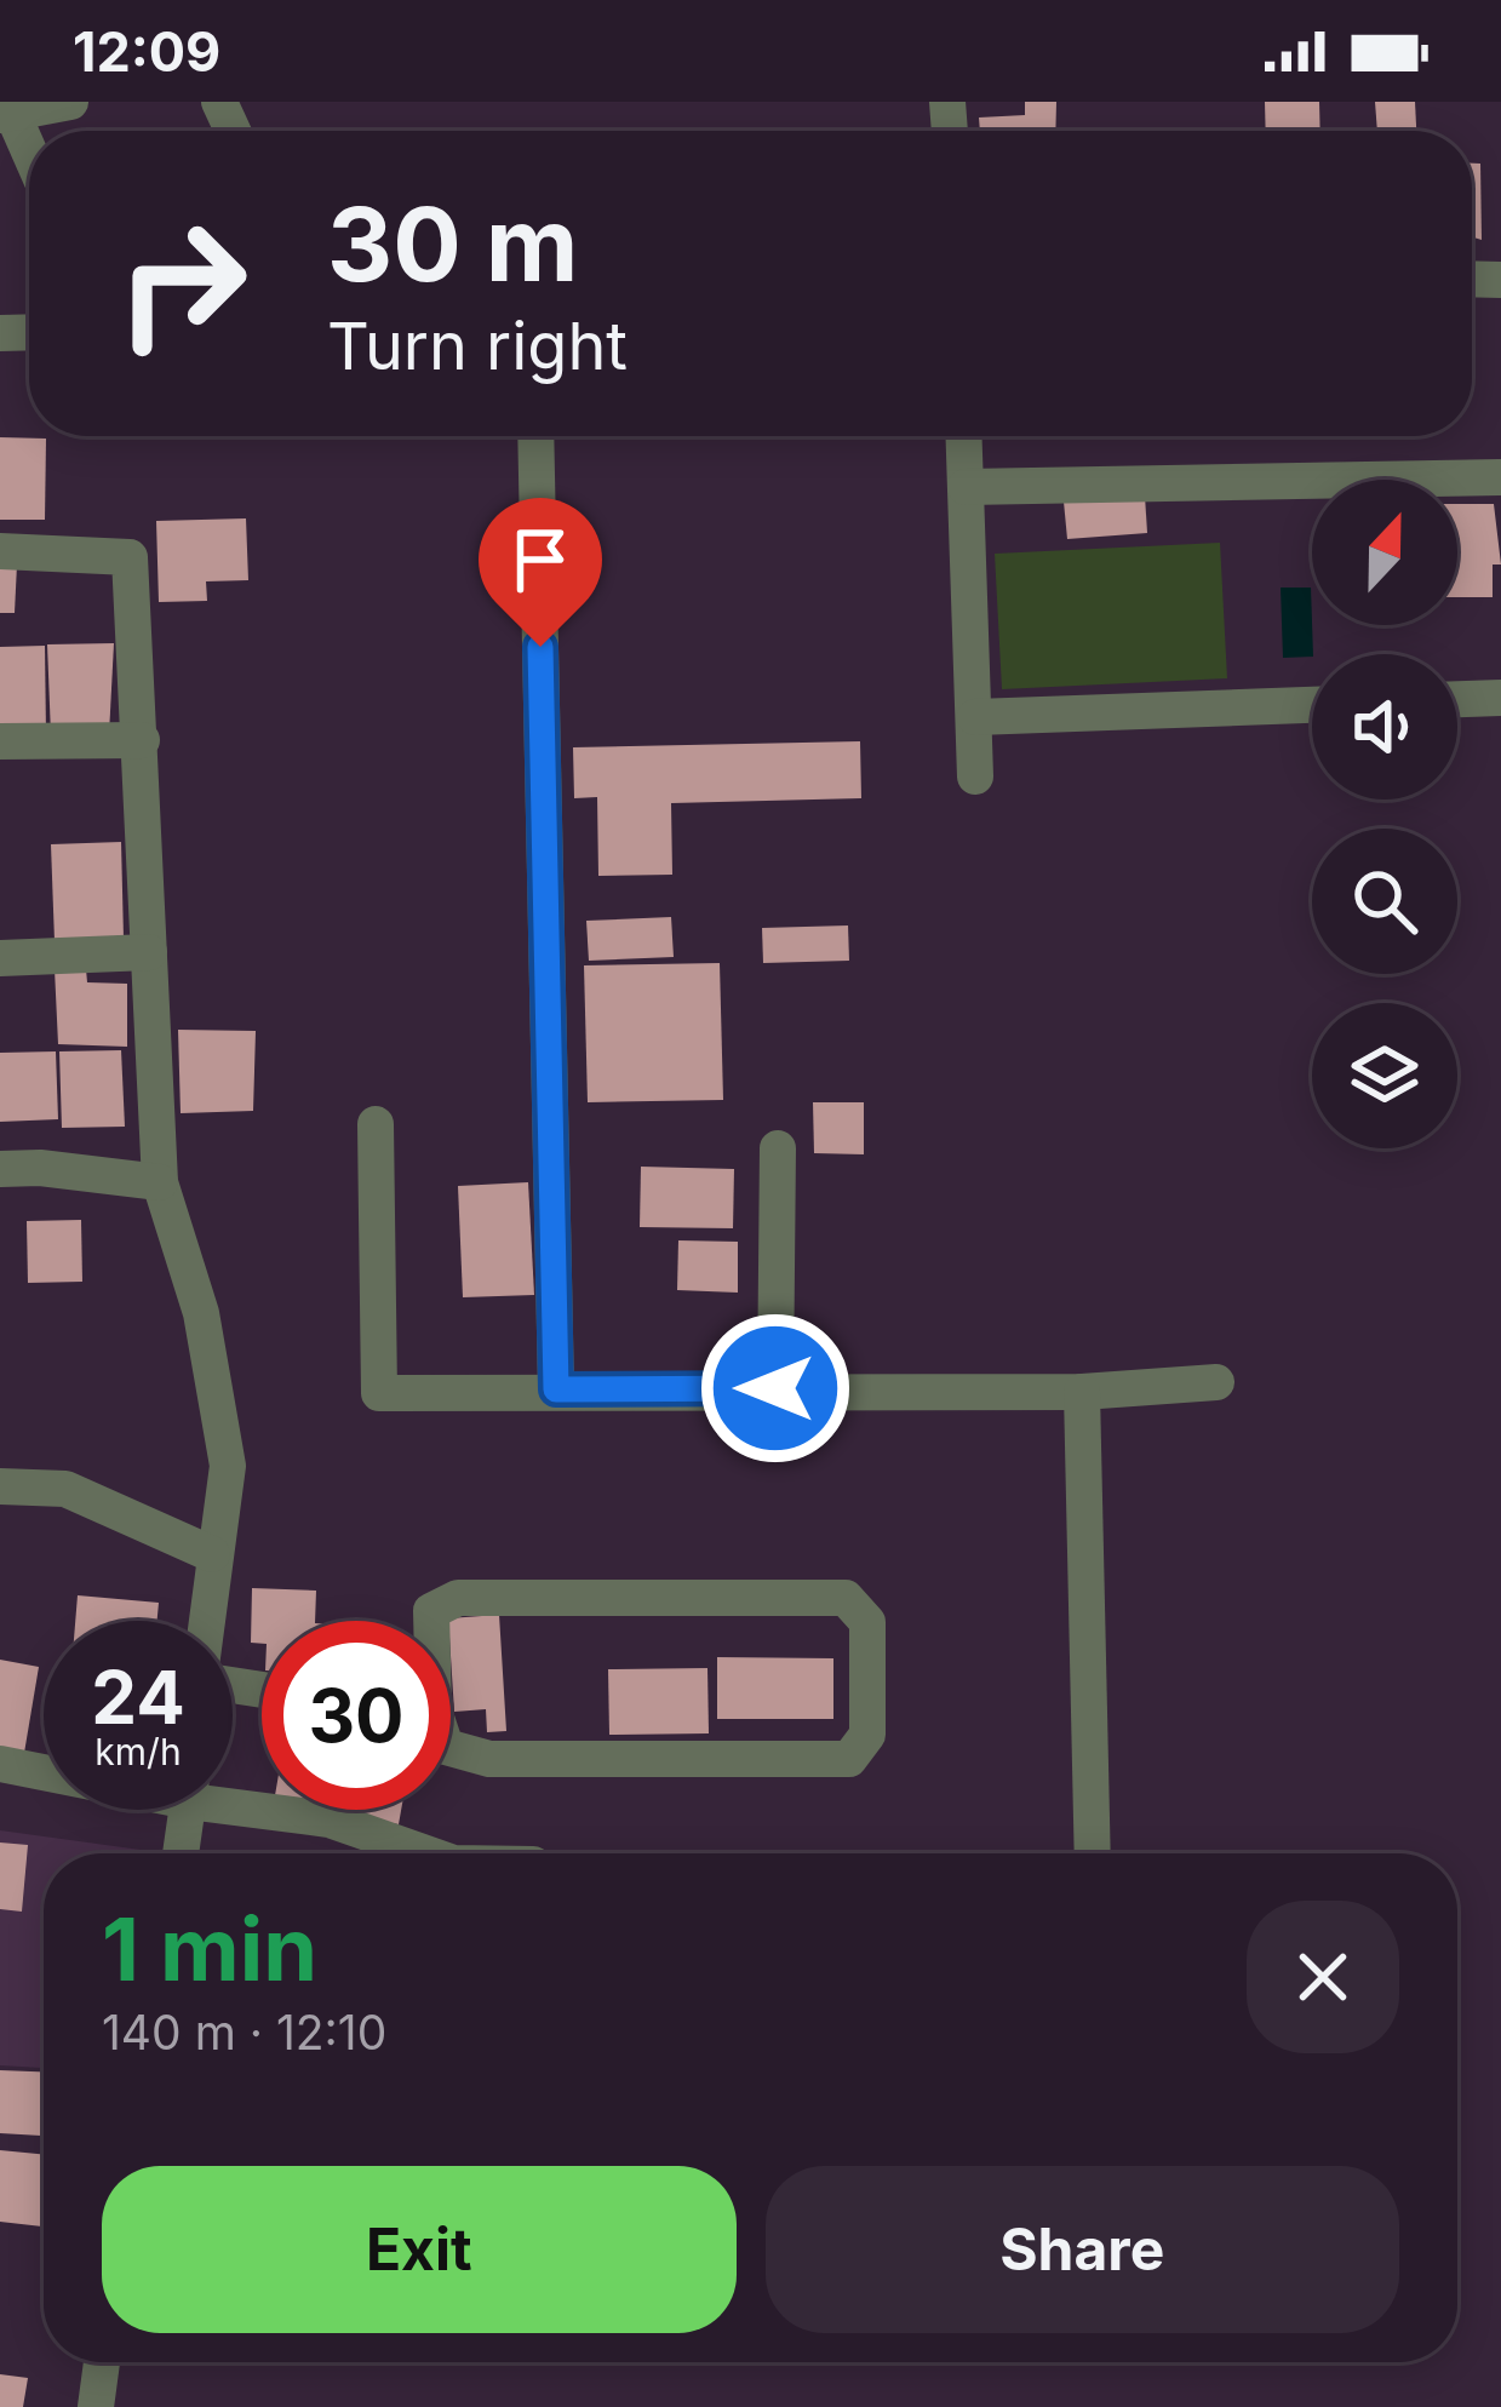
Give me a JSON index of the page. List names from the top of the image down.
{
  "north": "top",
  "page": {
    "status": "12:09",
    "turn": ["30 m", "Turn right"],
    "speed": "24 km/h",
    "limit": "30",
    "heading": ["1 min", "140 m · 12:10"],
    "buttons": ["Exit", "Share"]
  }
}
